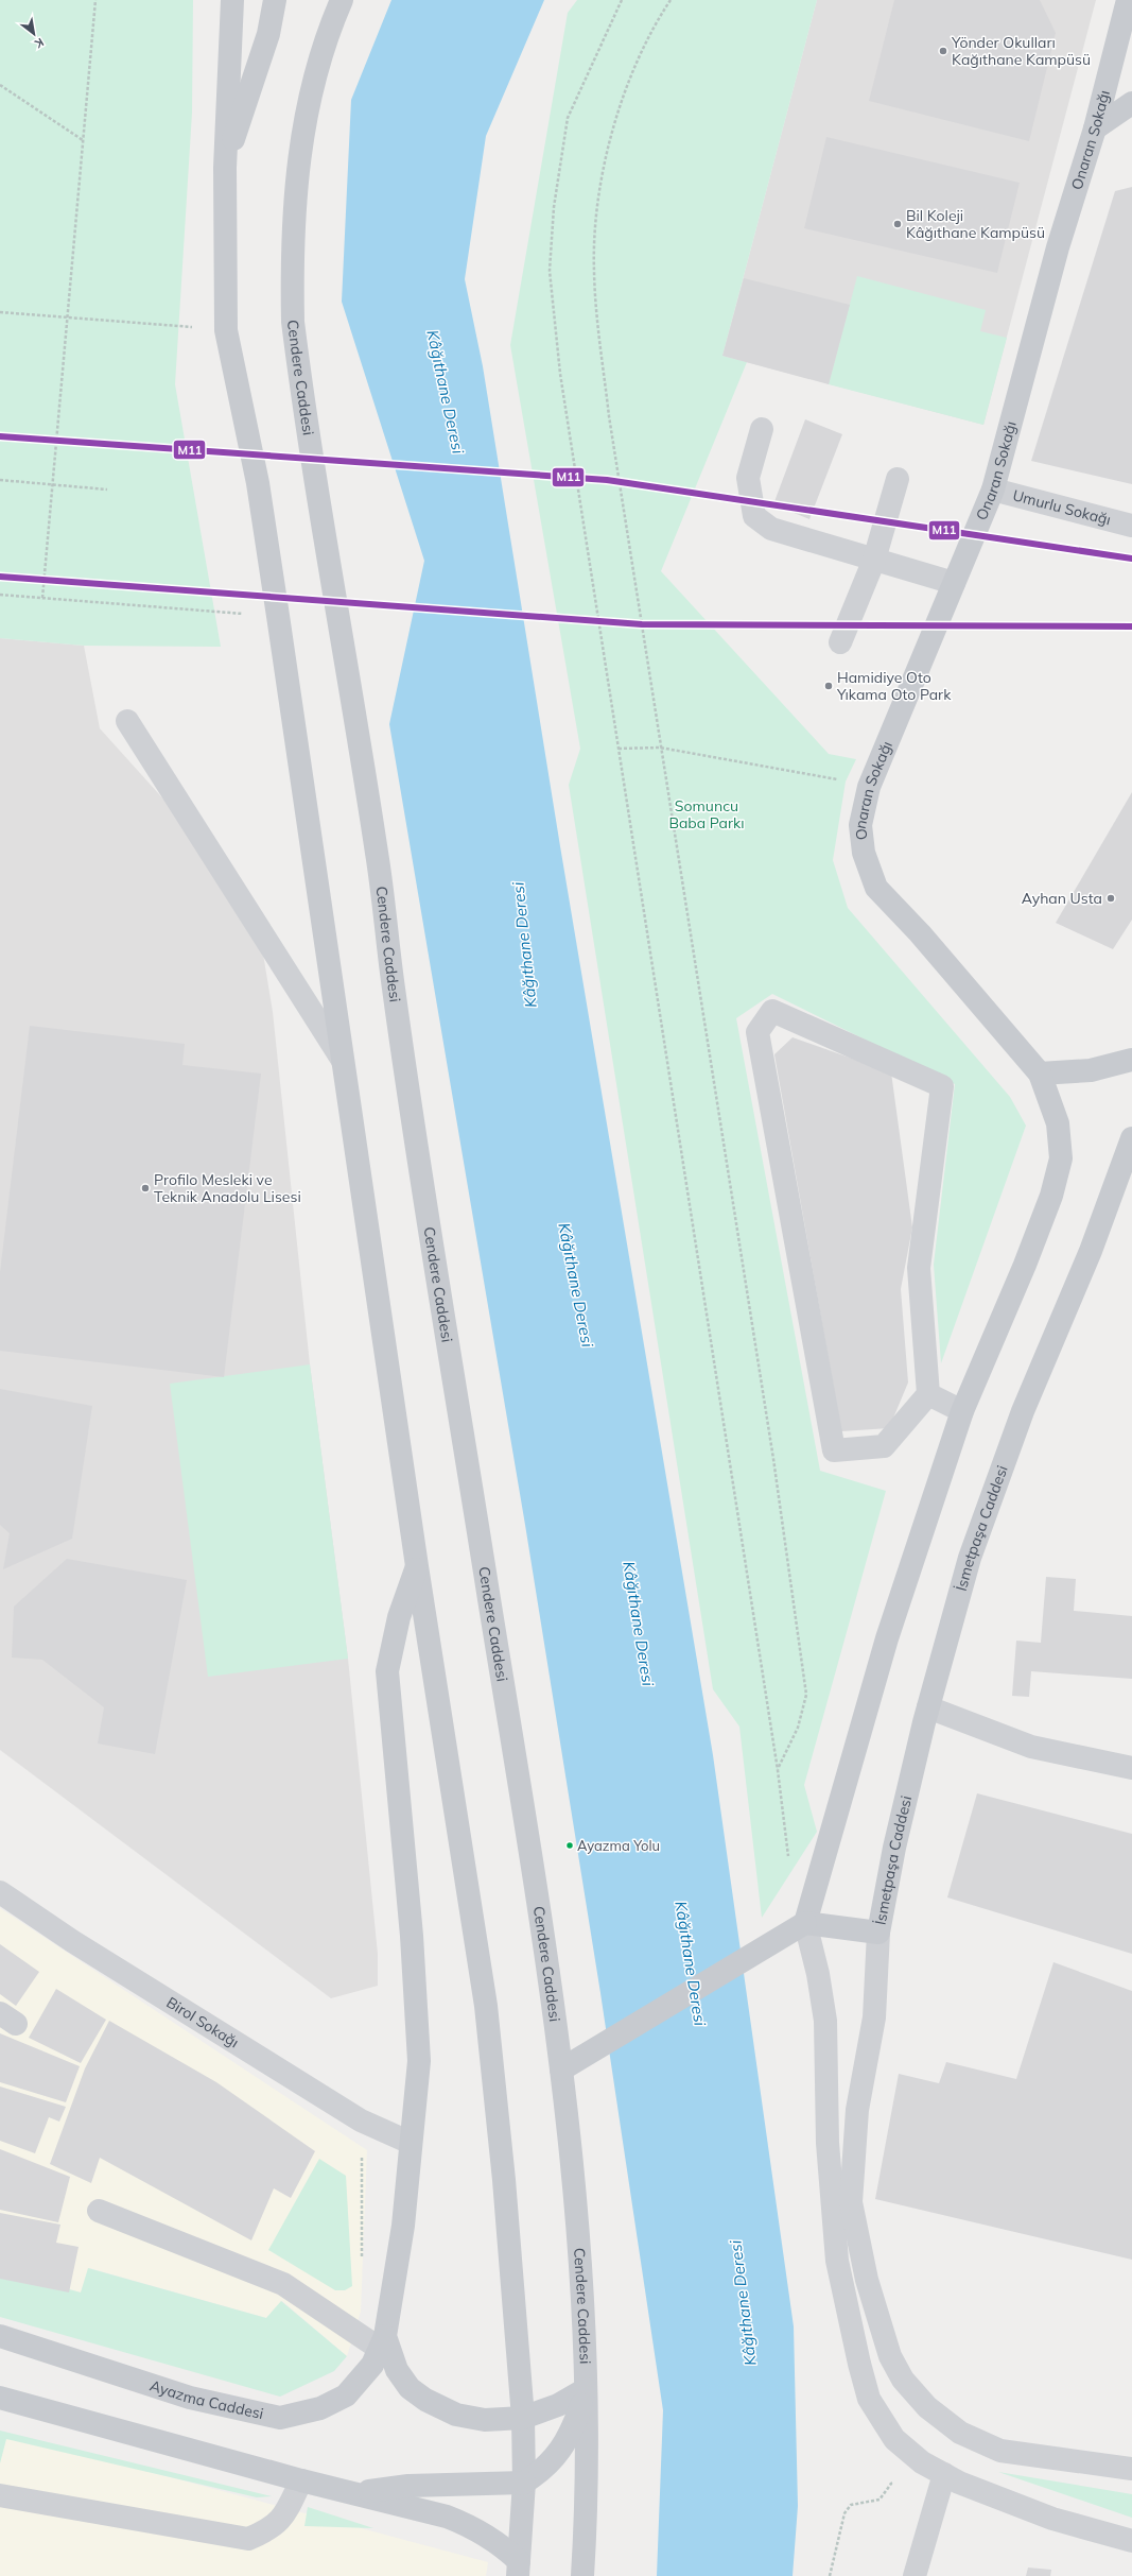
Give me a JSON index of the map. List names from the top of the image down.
{
  "streets": {
    "main road": [
      "Onaran Sokağı",
      "Cendere Caddesi",
      "İsmetpaşa Caddesi",
      "Ayazma Caddesi"
    ],
    "street": ["Umurlu Sokağı", "Birol Sokağı"]
  },
  "crossings": [
    ["Onaran Sokağı", "Umurlu Sokağı"]
  ],
  "water": ["Kâğıthane Deresi"],
  "parks": ["Somuncu Baba Parkı"],
  "places": [
    "Yönder Okulları Kağıthane Kampüsü",
    "Bil Koleji Kâğıthane Kampüsü",
    "Hamidiye Oto Yıkama Oto Park",
    "Ayhan Usta",
    "Profilo Mesleki ve Teknik Anadolu Lisesi",
    "Ayazma Yolu"
  ],
  "lines": ["transit line M11"],
  "north": "bottom right"
}
